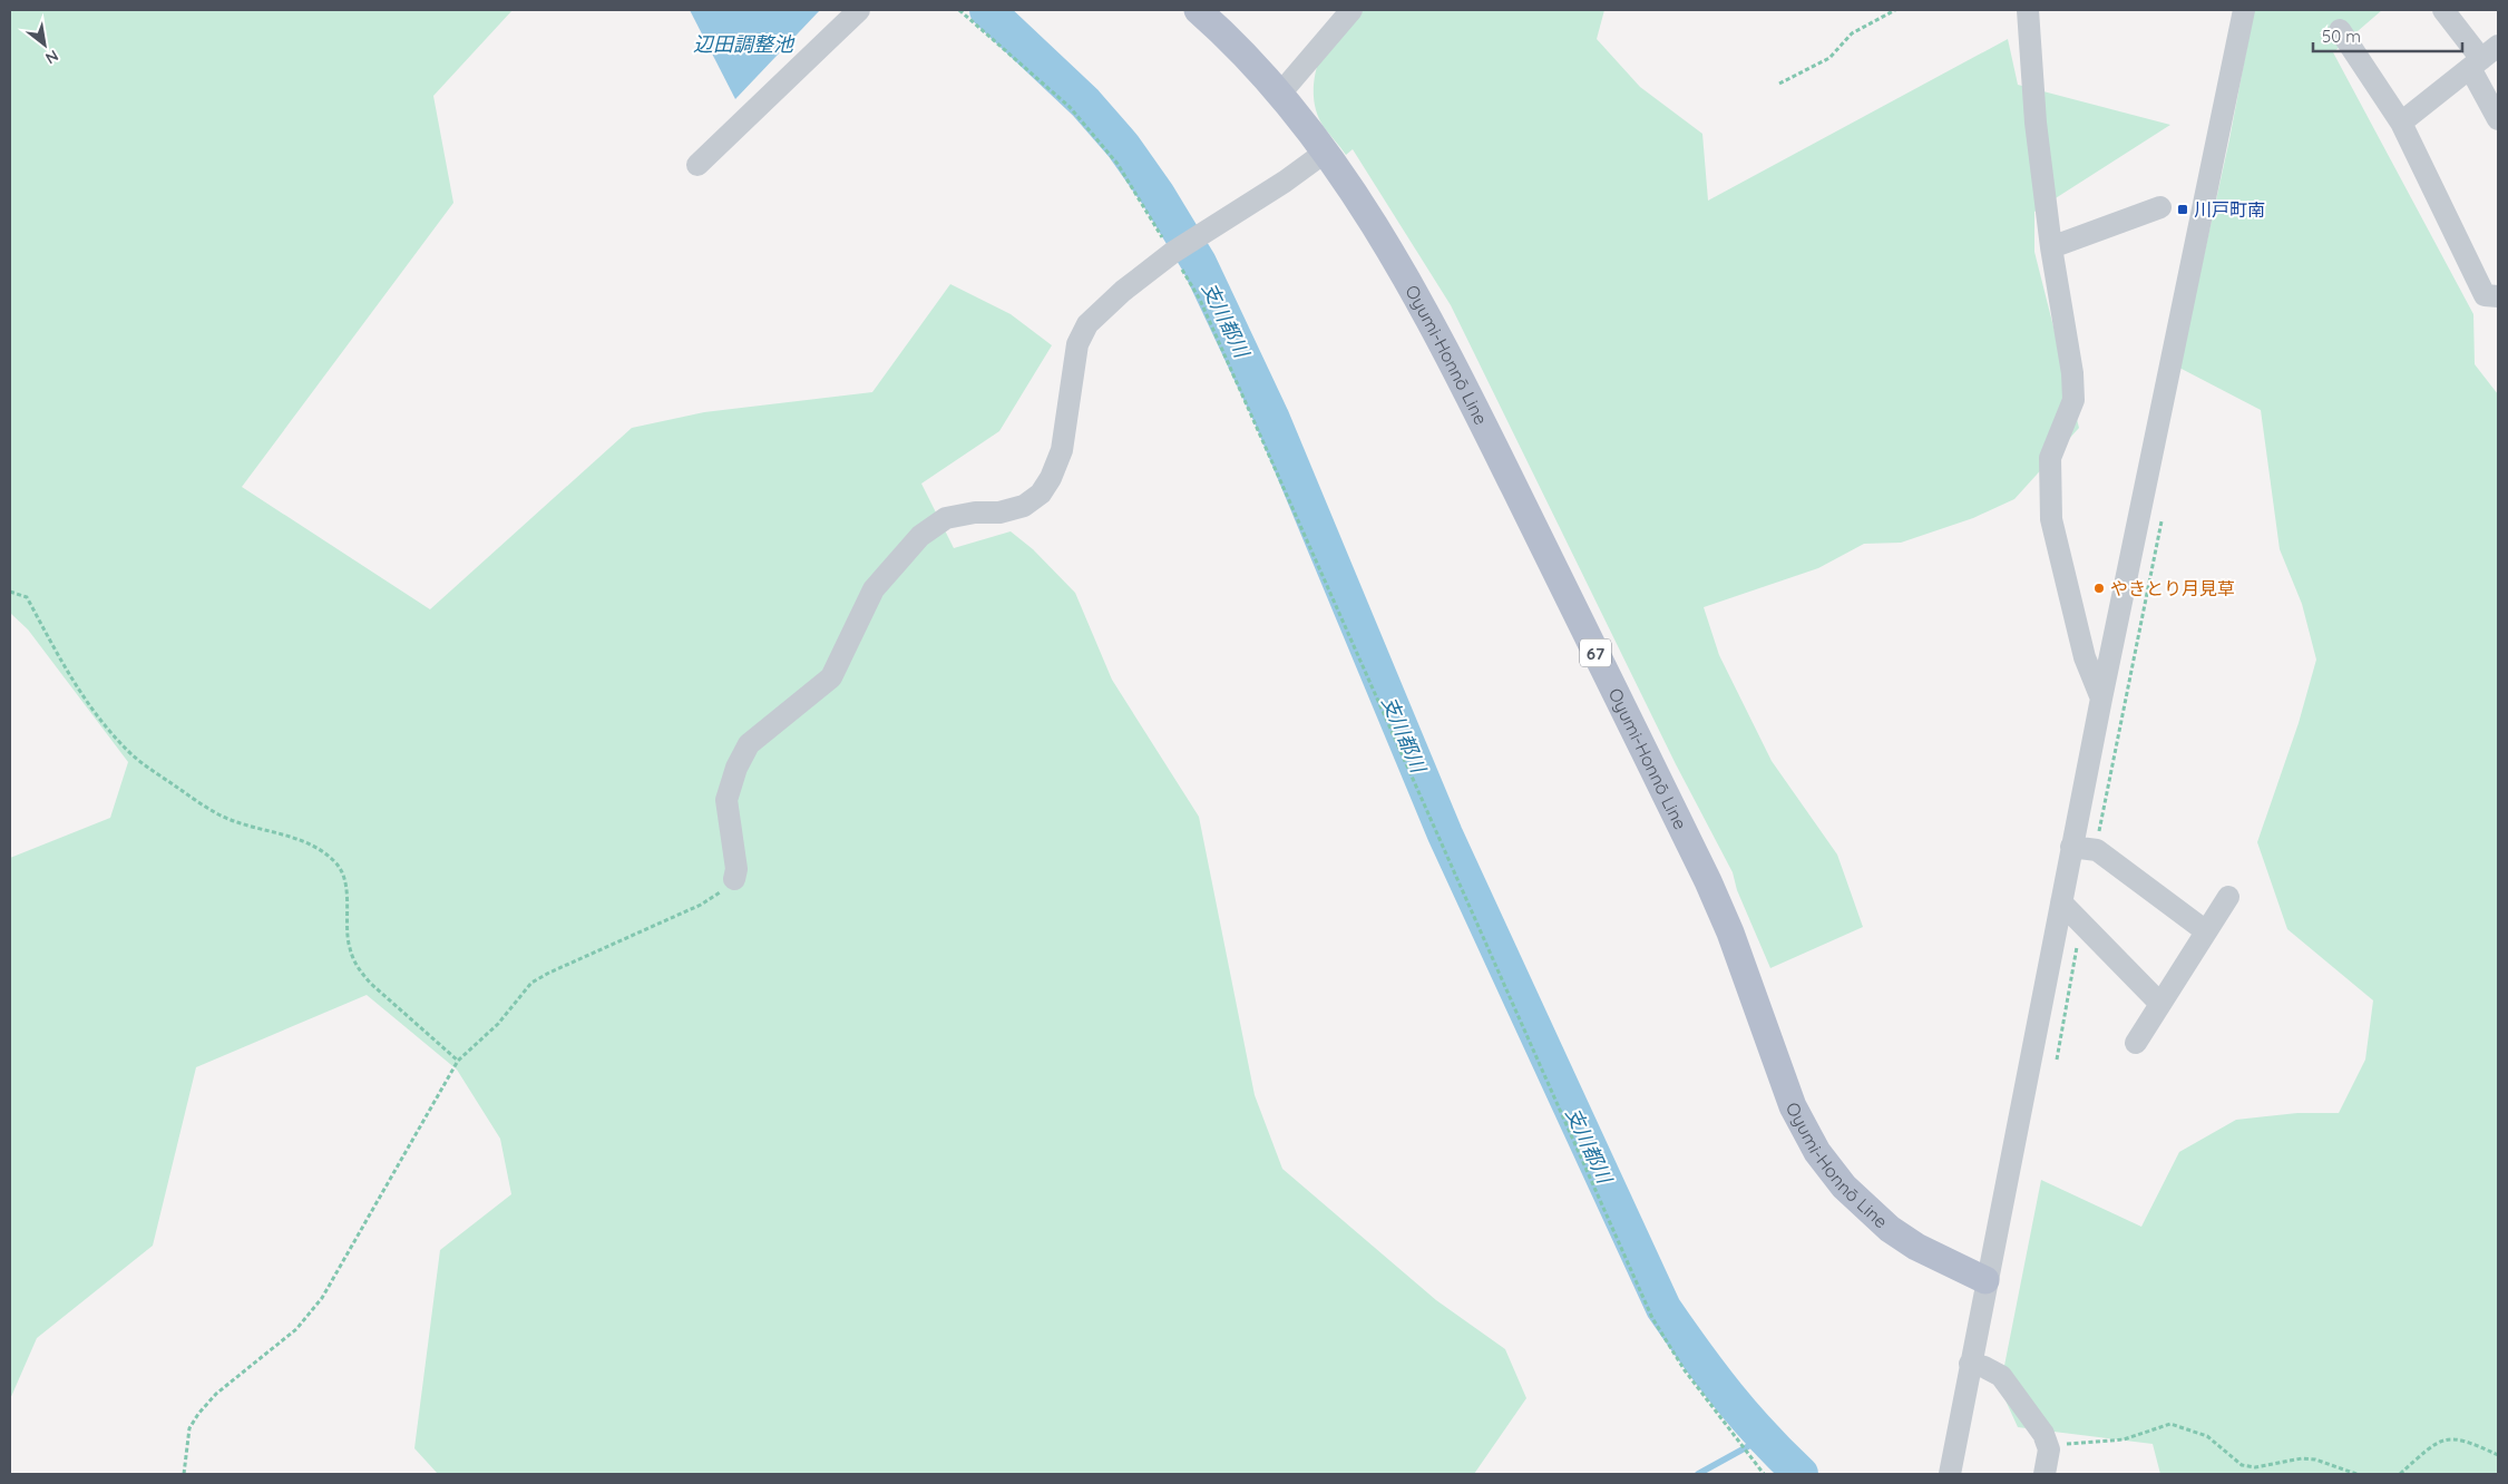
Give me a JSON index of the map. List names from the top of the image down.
{
  "streets": {
    "main road": ["Oyumi-Honnō Line", "67"]
  },
  "water": ["辺田調整池", "支川都川"],
  "places": {
    "transit": ["川戸町南"],
    "other": ["やきとり月見草"]
  },
  "scale_bar": "50 m",
  "north": "bottom right"
}
